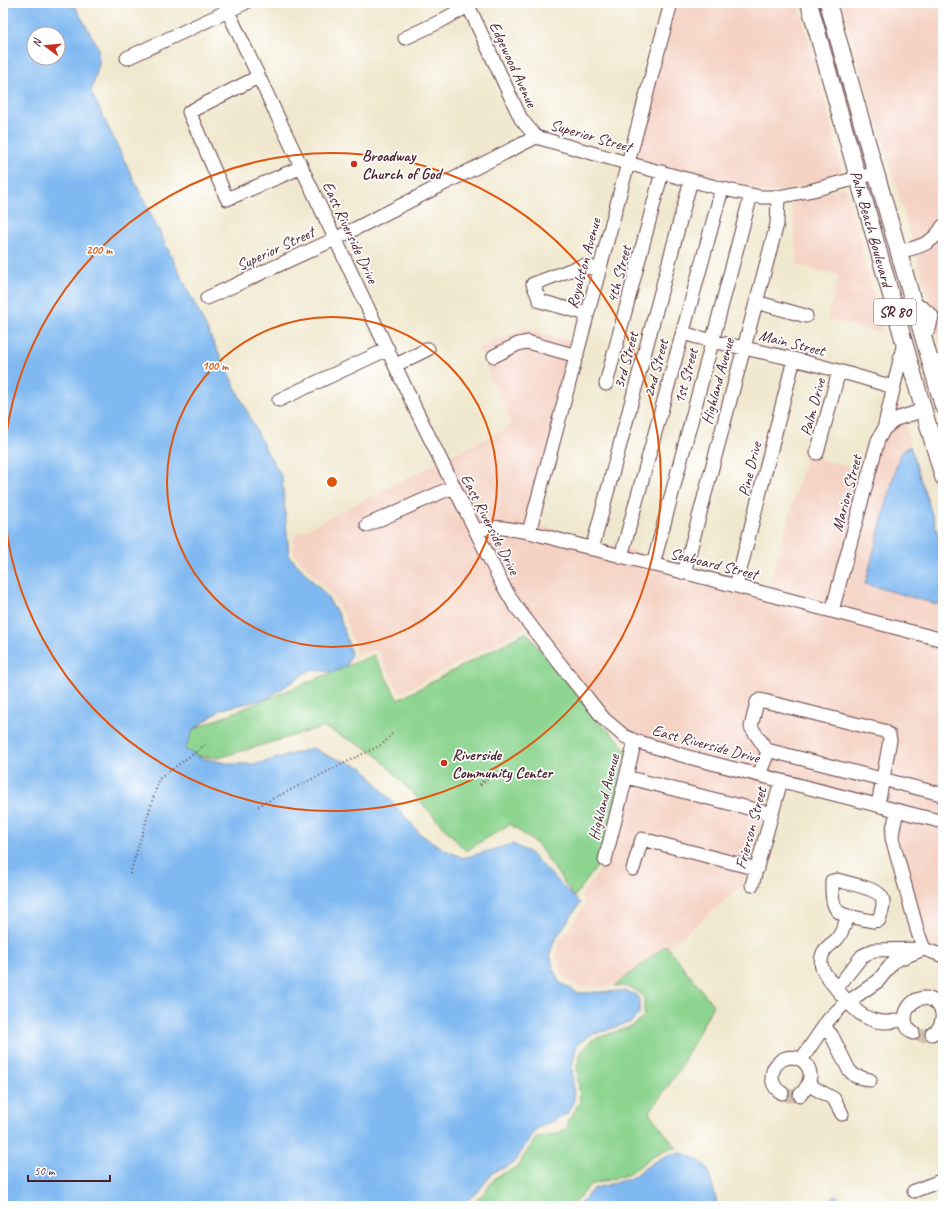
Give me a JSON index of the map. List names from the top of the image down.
{
  "streets": {
    "main road": ["Palm Beach Boulevard", "SR 80"],
    "street": [
      "Edgewood Avenue",
      "Superior Street",
      "East Riverside Drive",
      "Royalston Avenue",
      "4th Street",
      "Main Street",
      "3rd Street",
      "2nd Street",
      "1st Street",
      "Highland Avenue",
      "Palm Drive",
      "Pine Drive",
      "Marion Street",
      "Seaboard Street",
      "Frierson Street"
    ]
  },
  "crossings": [
    ["Edgewood Avenue", "Superior Street"],
    ["Superior Street", "Palm Beach Boulevard"],
    ["Superior Street", "East Riverside Drive"],
    ["Superior Street", "Royalston Avenue"],
    ["Superior Street", "4th Street"],
    ["Superior Street", "3rd Street"],
    ["Superior Street", "2nd Street"],
    ["Superior Street", "1st Street"],
    ["Superior Street", "Highland Avenue"],
    ["Palm Beach Boulevard", "Marion Street"],
    ["East Riverside Drive", "Highland Avenue"],
    ["East Riverside Drive", "Seaboard Street"],
    ["East Riverside Drive", "Frierson Street"],
    ["Royalston Avenue", "Seaboard Street"],
    ["Main Street", "2nd Street"],
    ["Main Street", "1st Street"],
    ["Main Street", "Highland Avenue"],
    ["Main Street", "Palm Drive"],
    ["Main Street", "Pine Drive"],
    ["Main Street", "Marion Street"],
    ["3rd Street", "Seaboard Street"],
    ["2nd Street", "Seaboard Street"],
    ["1st Street", "Seaboard Street"],
    ["Highland Avenue", "Seaboard Street"],
    ["Pine Drive", "Seaboard Street"],
    ["Marion Street", "Seaboard Street"]
  ],
  "places": ["Broadway Church of God", "Riverside Community Center"],
  "scale_bar": "50 m",
  "north": "left",
  "rings": ["200 m", "100 m"]
}
